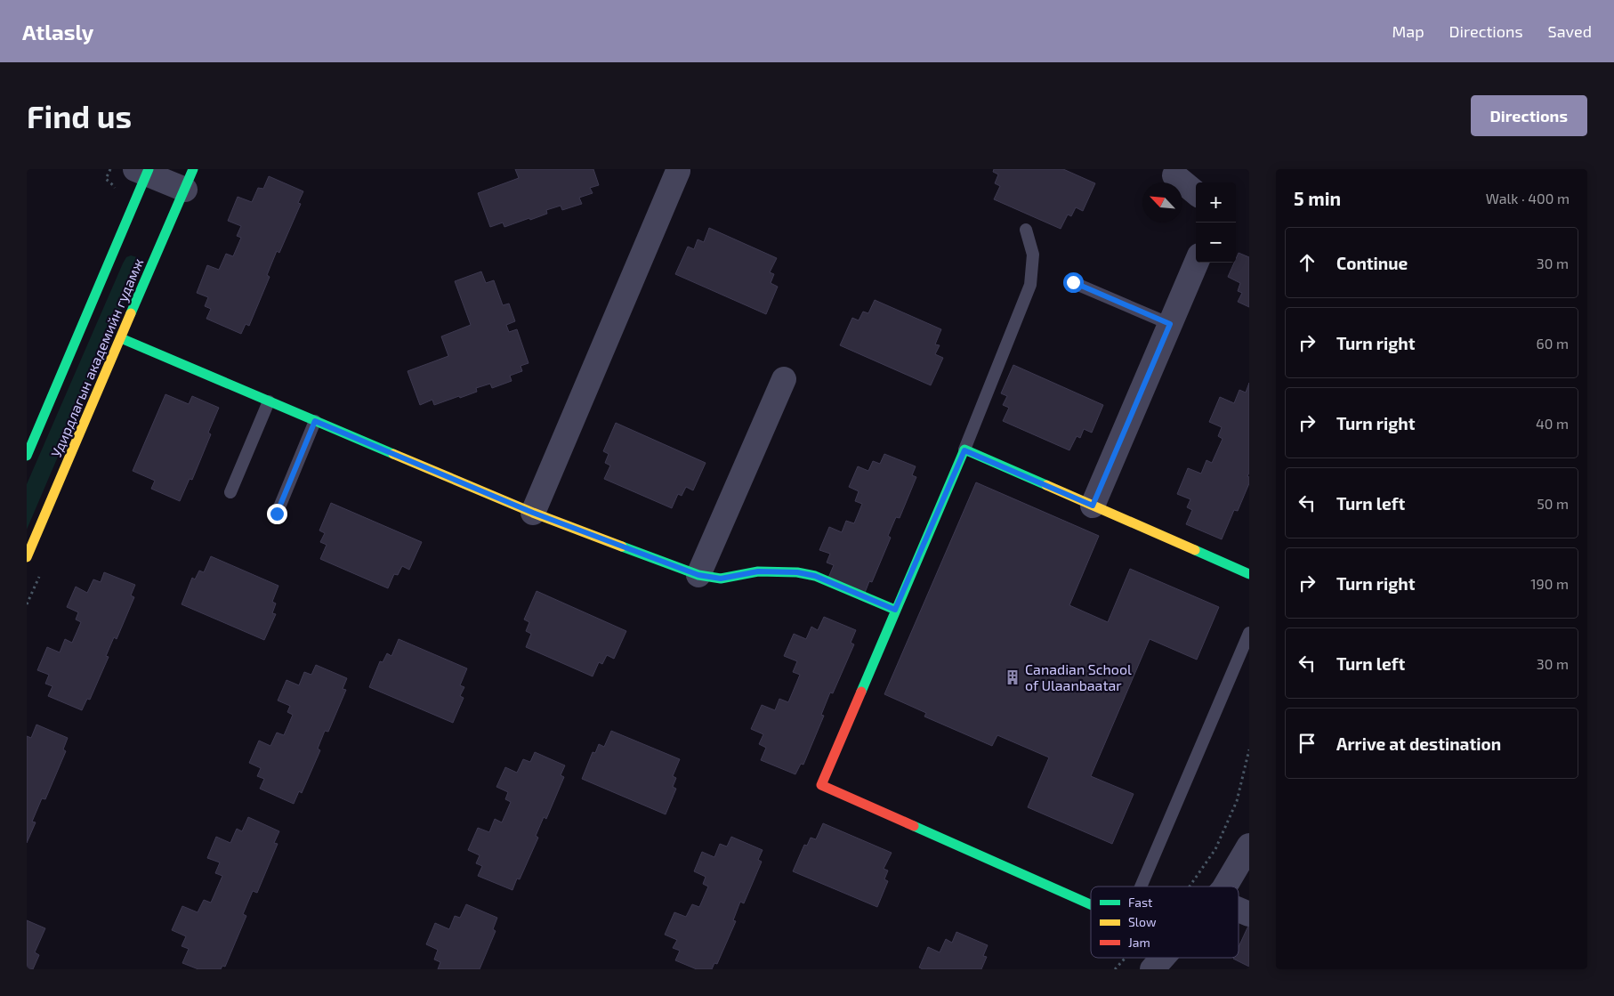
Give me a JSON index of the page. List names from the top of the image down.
{
  "streets": {
    "street": ["Удирдлагын академийн гудамж"]
  },
  "places": {
    "building": ["Canadian School of Ulaanbaatar"]
  },
  "legend": ["Fast", "Slow", "Jam"],
  "north": "top left",
  "page": {
    "header": "Atlasly",
    "nav": ["Map", "Directions", "Saved"],
    "buttons": "Directions",
    "title": "Find us",
    "heading": ["5 min", "Walk · 400 m"],
    "map_buttons": ["+", "−"],
    "list": [
      ["Continue", "30 m"],
      ["Turn right", "60 m"],
      ["Turn right", "40 m"],
      ["Turn left", "50 m"],
      ["Turn right", "190 m"],
      ["Turn left", "30 m"],
      "Arrive at destination"
    ]
  }
}
